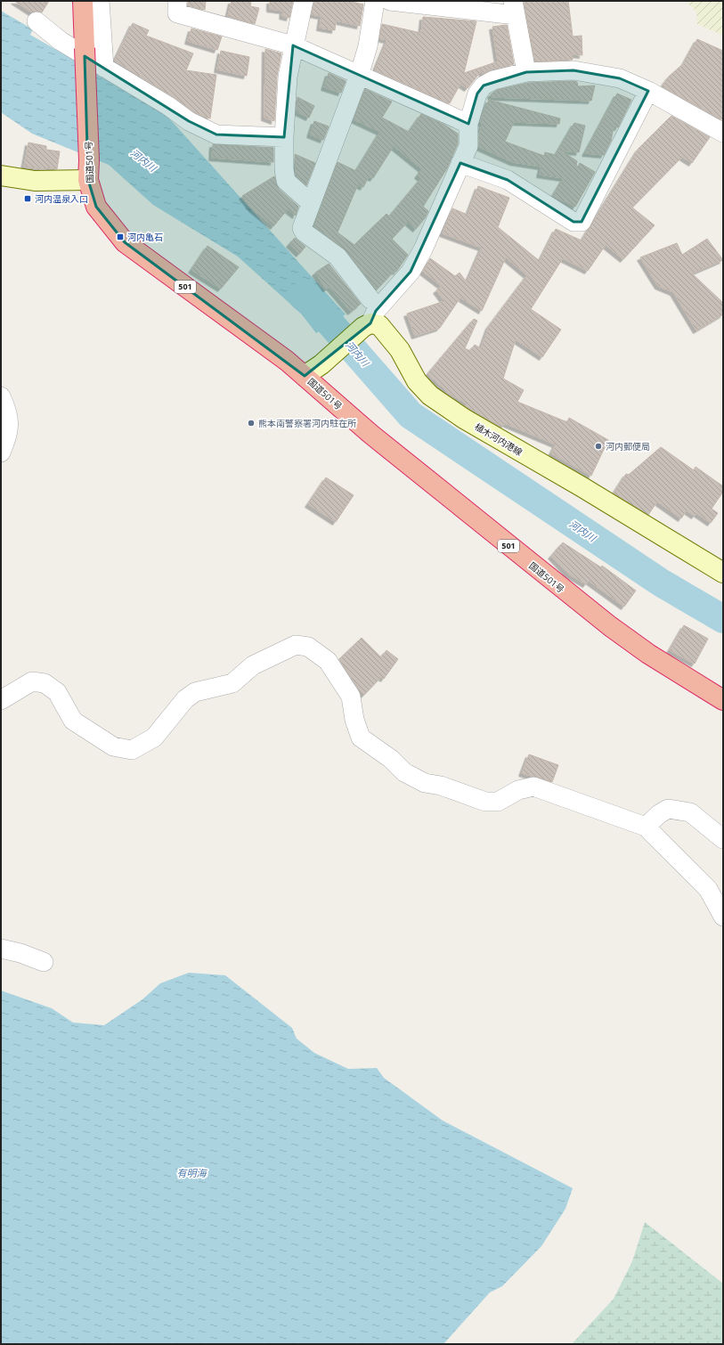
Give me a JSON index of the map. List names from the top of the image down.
{
  "streets": {
    "highway": ["国道501号", "501"],
    "main road": ["植木河内港線"]
  },
  "water": ["河内川", "有明海"],
  "places": {
    "transit": ["河内温泉入口", "河内亀石"],
    "other": ["熊本南警察署河内駐在所", "河内郵便局"]
  }
}
